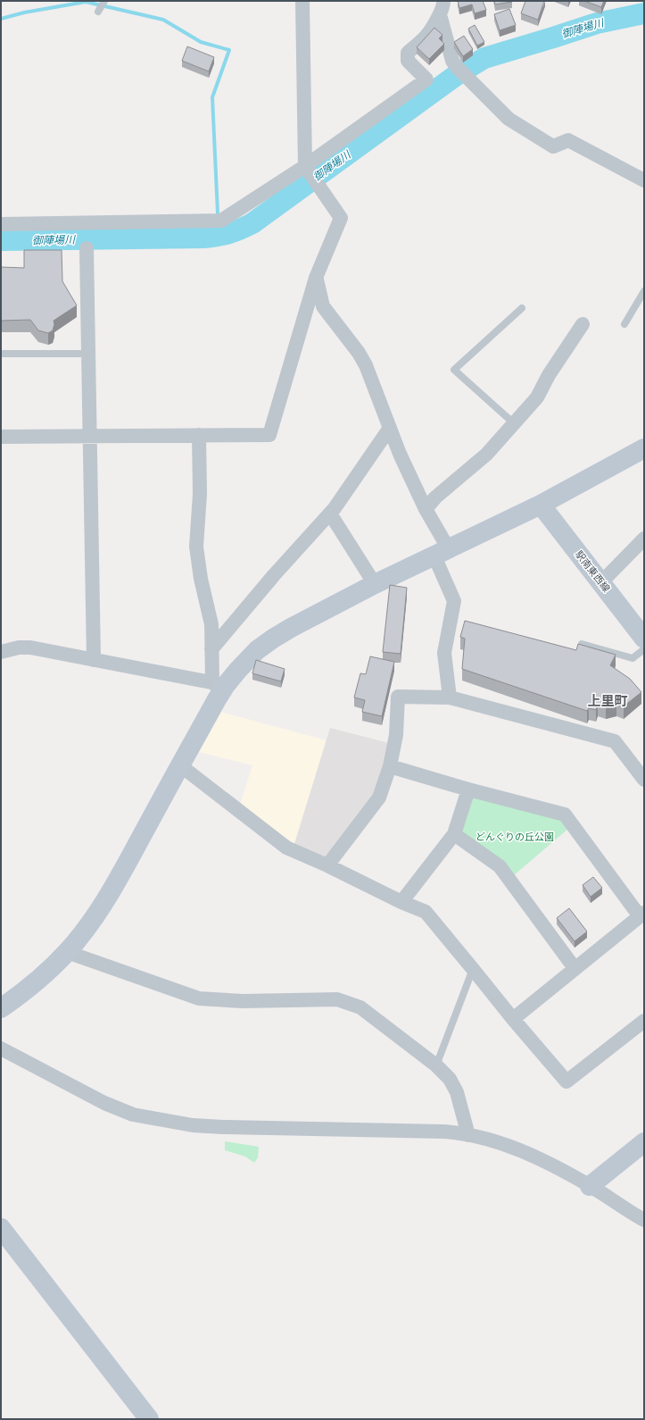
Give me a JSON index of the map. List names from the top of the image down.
{
  "streets": {
    "street": ["駅南東西線"]
  },
  "districts": ["上里町"],
  "water": ["御陣場川"],
  "parks": ["どんぐりの丘公園"]
}
